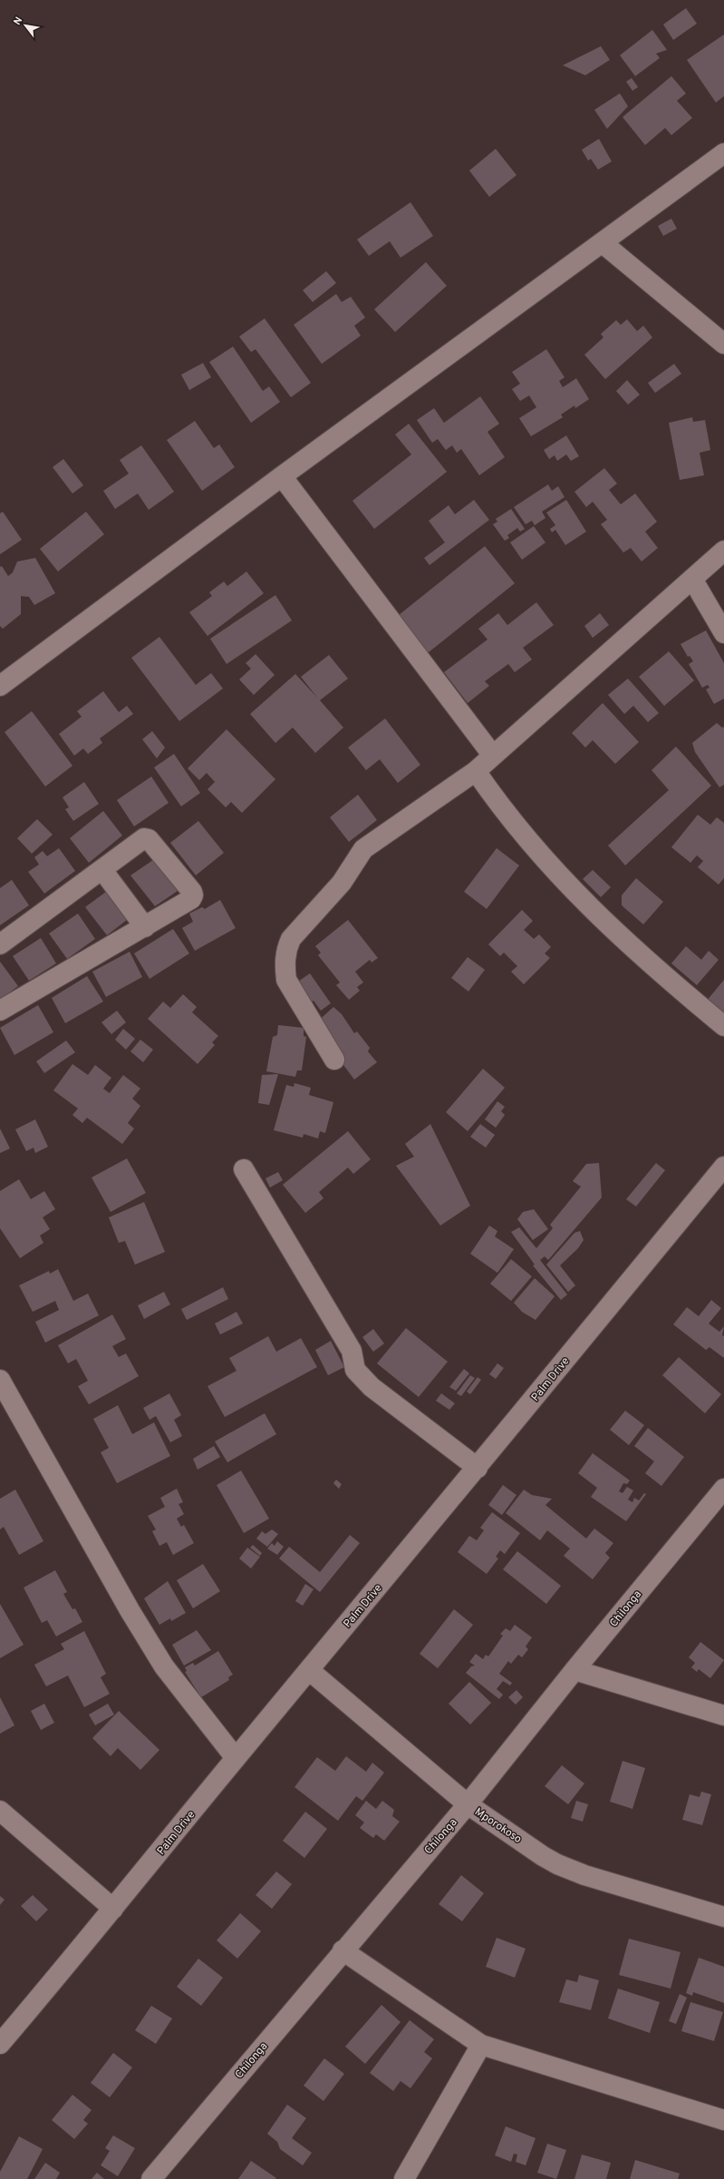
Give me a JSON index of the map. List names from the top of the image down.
{
  "streets": {
    "street": ["Palm Drive", "Chilonga", "Mporokoso"]
  },
  "crossings": [
    ["Palm Drive", "Mporokoso"],
    ["Chilonga", "Mporokoso"]
  ],
  "north": "top left"
}
